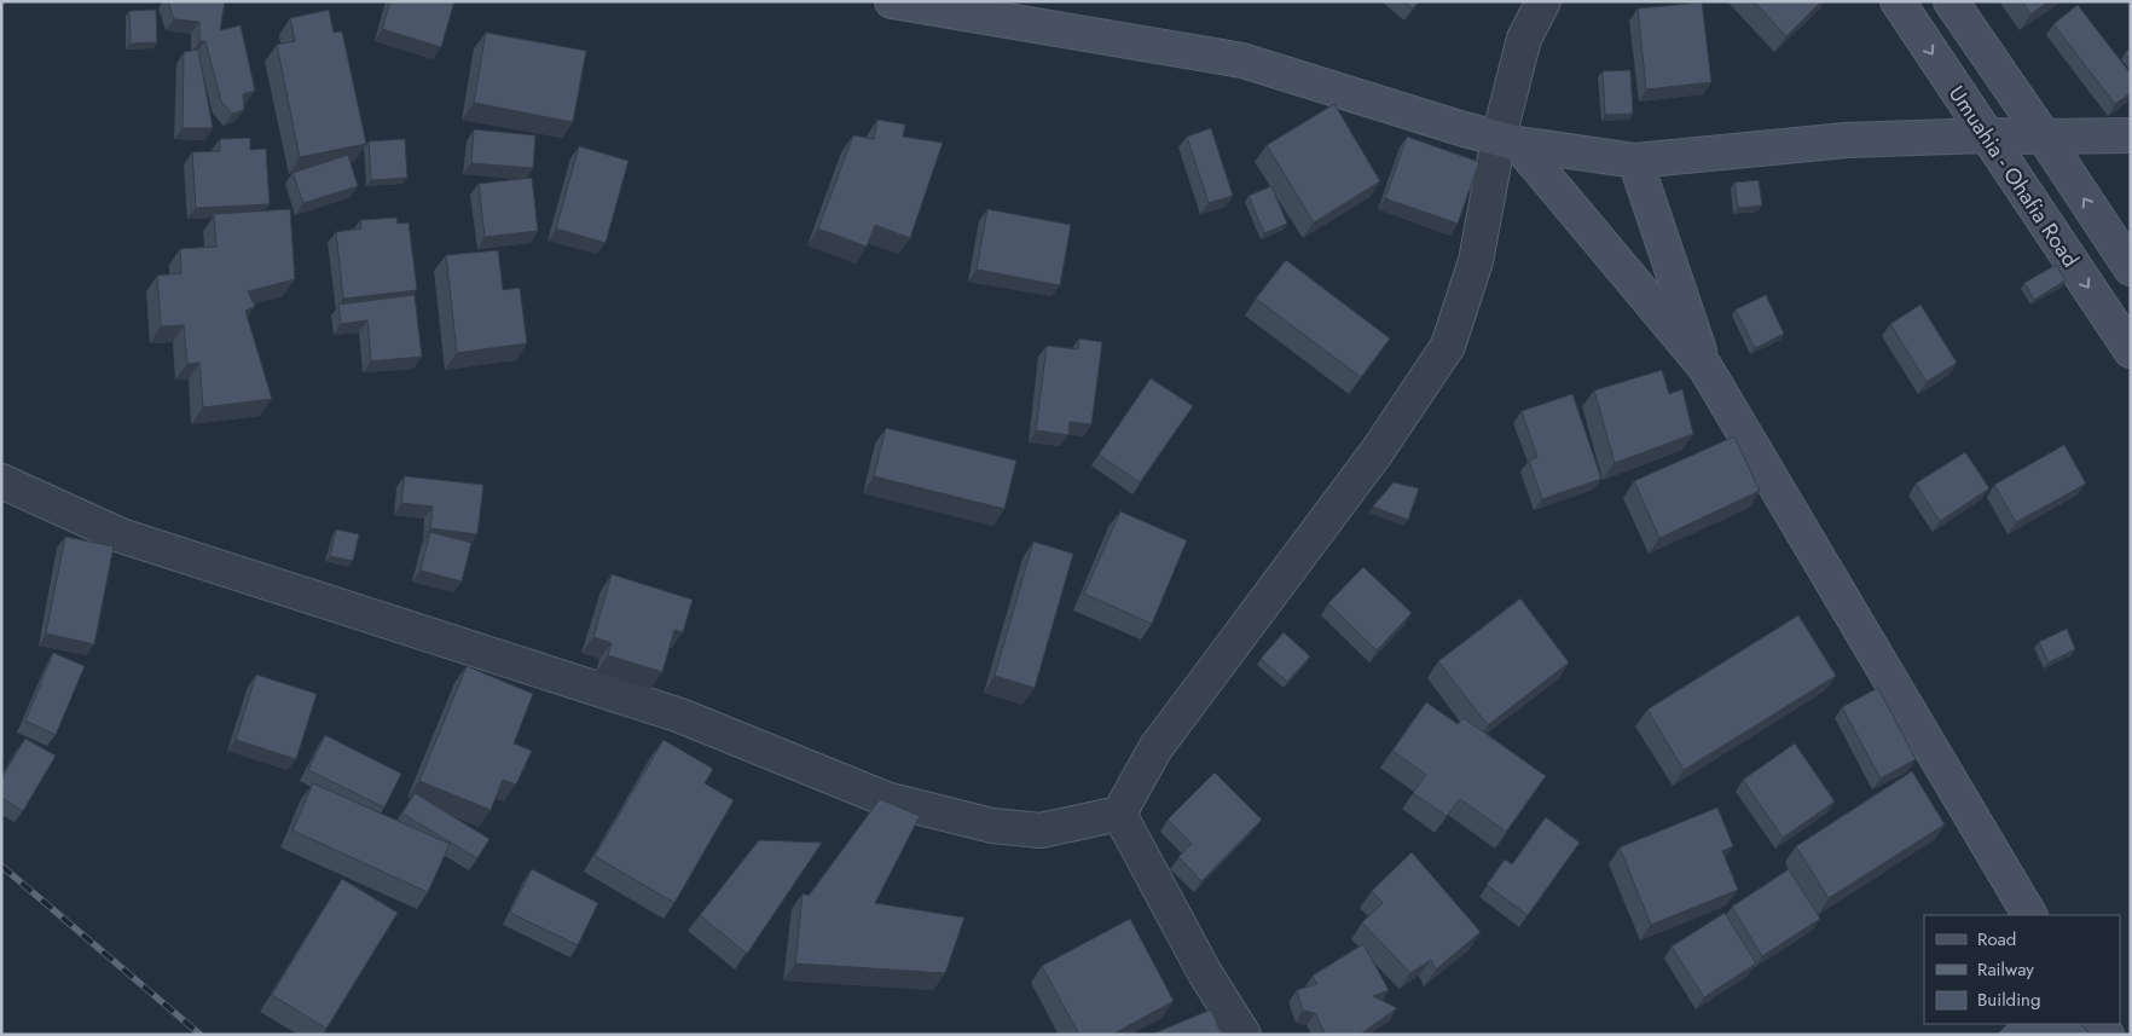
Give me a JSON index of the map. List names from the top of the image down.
{
  "streets": {
    "street": ["Umuahia - Ohafia Road"]
  },
  "legend": ["Road", "Railway", "Building"]
}
